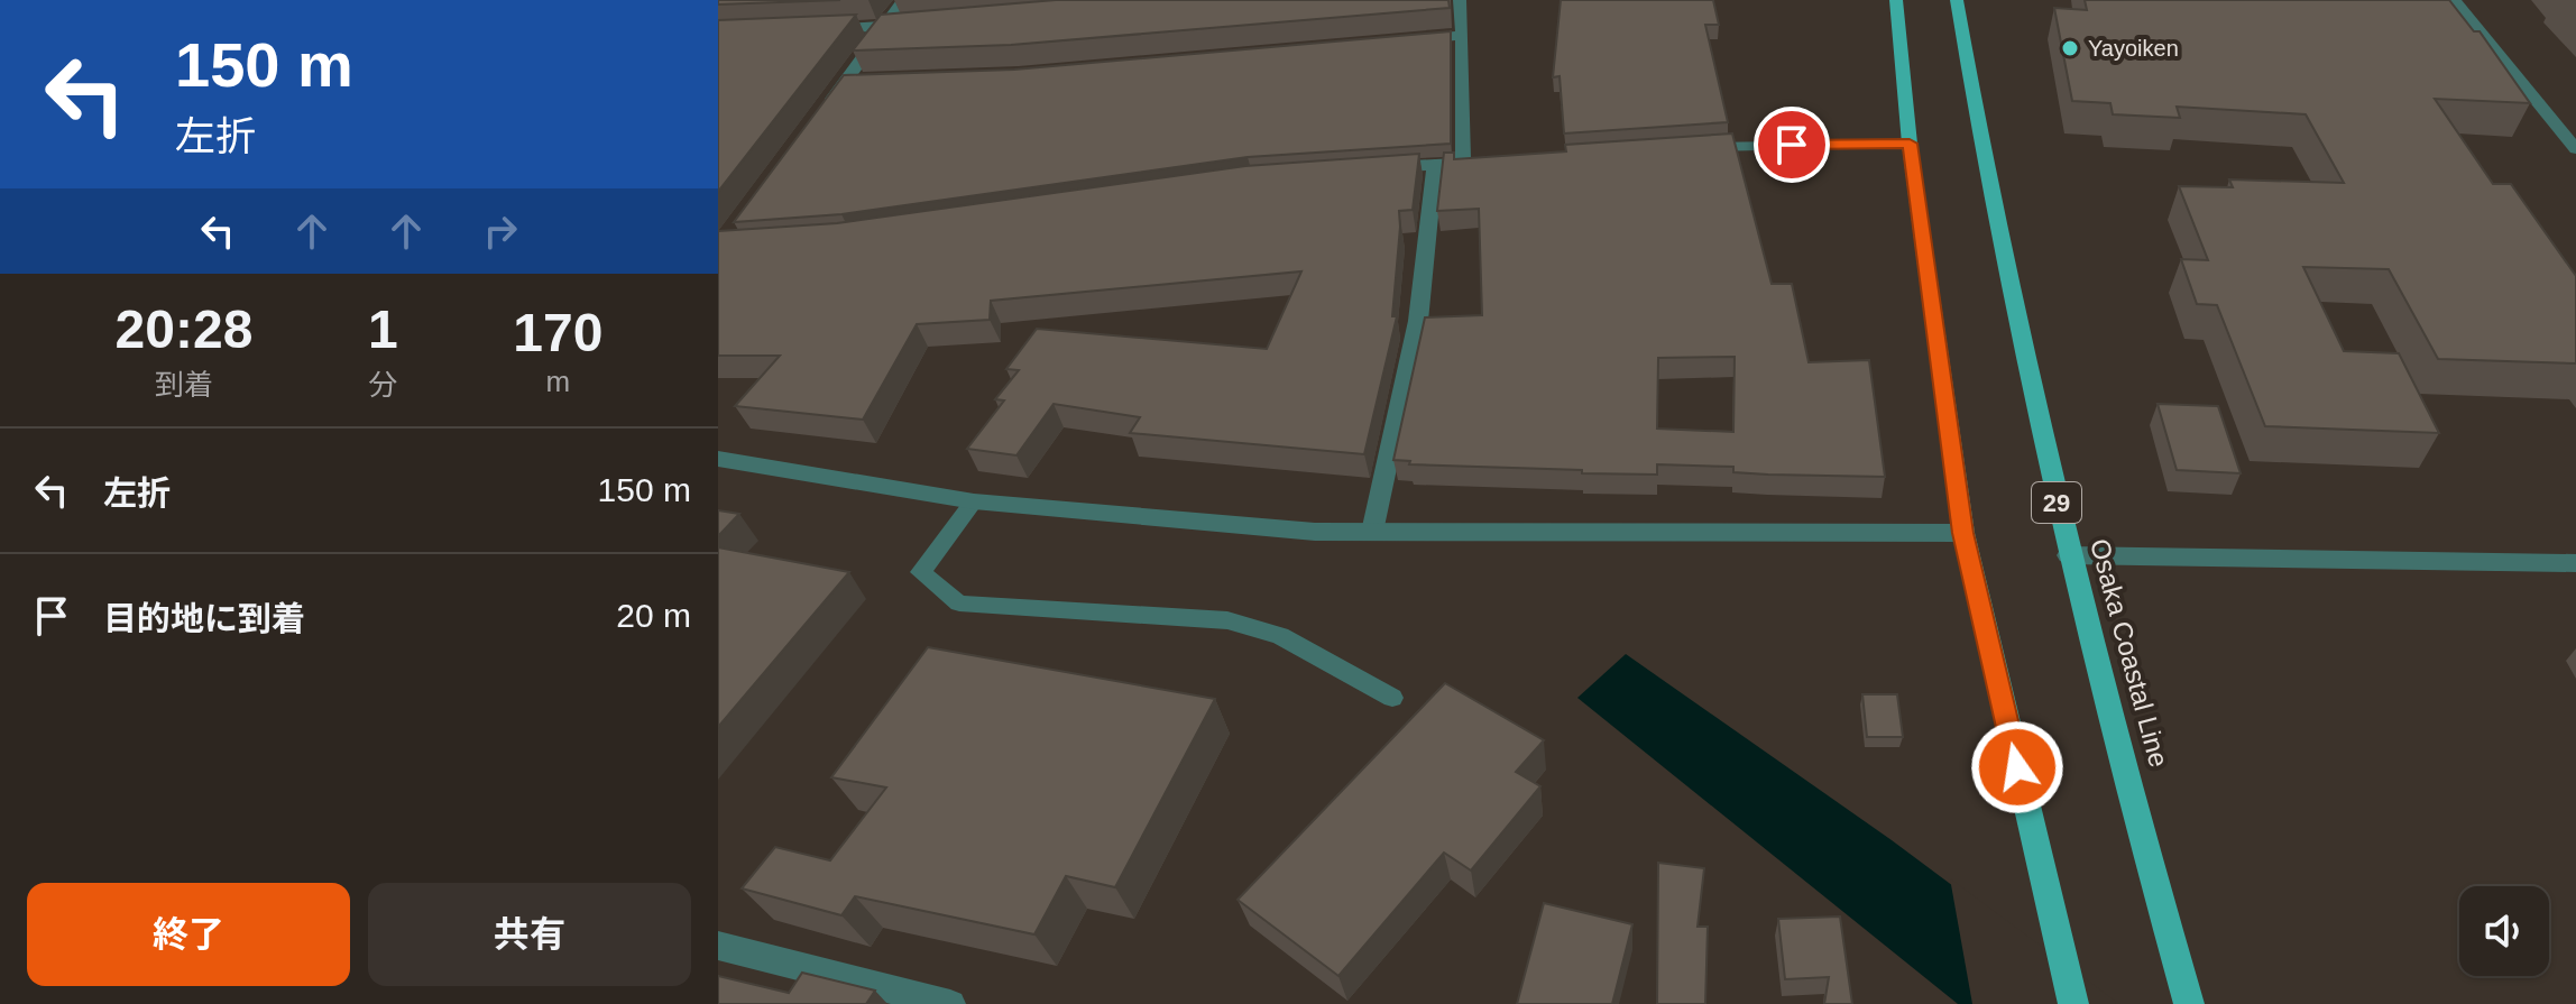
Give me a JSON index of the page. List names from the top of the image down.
{
  "streets": {
    "main road": ["29", "Osaka Coastal Line"]
  },
  "places": ["Yayoiken"],
  "page": {
    "turn": ["150 m", "左折"],
    "eta": [
      "20:28",
      "到着",
      "1",
      "分",
      "170",
      "m"
    ],
    "list": [
      {
        "name": "左折",
        "value": "150 m"
      },
      {
        "name": "目的地に到着",
        "value": "20 m"
      }
    ],
    "buttons": ["終了", "共有"]
  }
}
